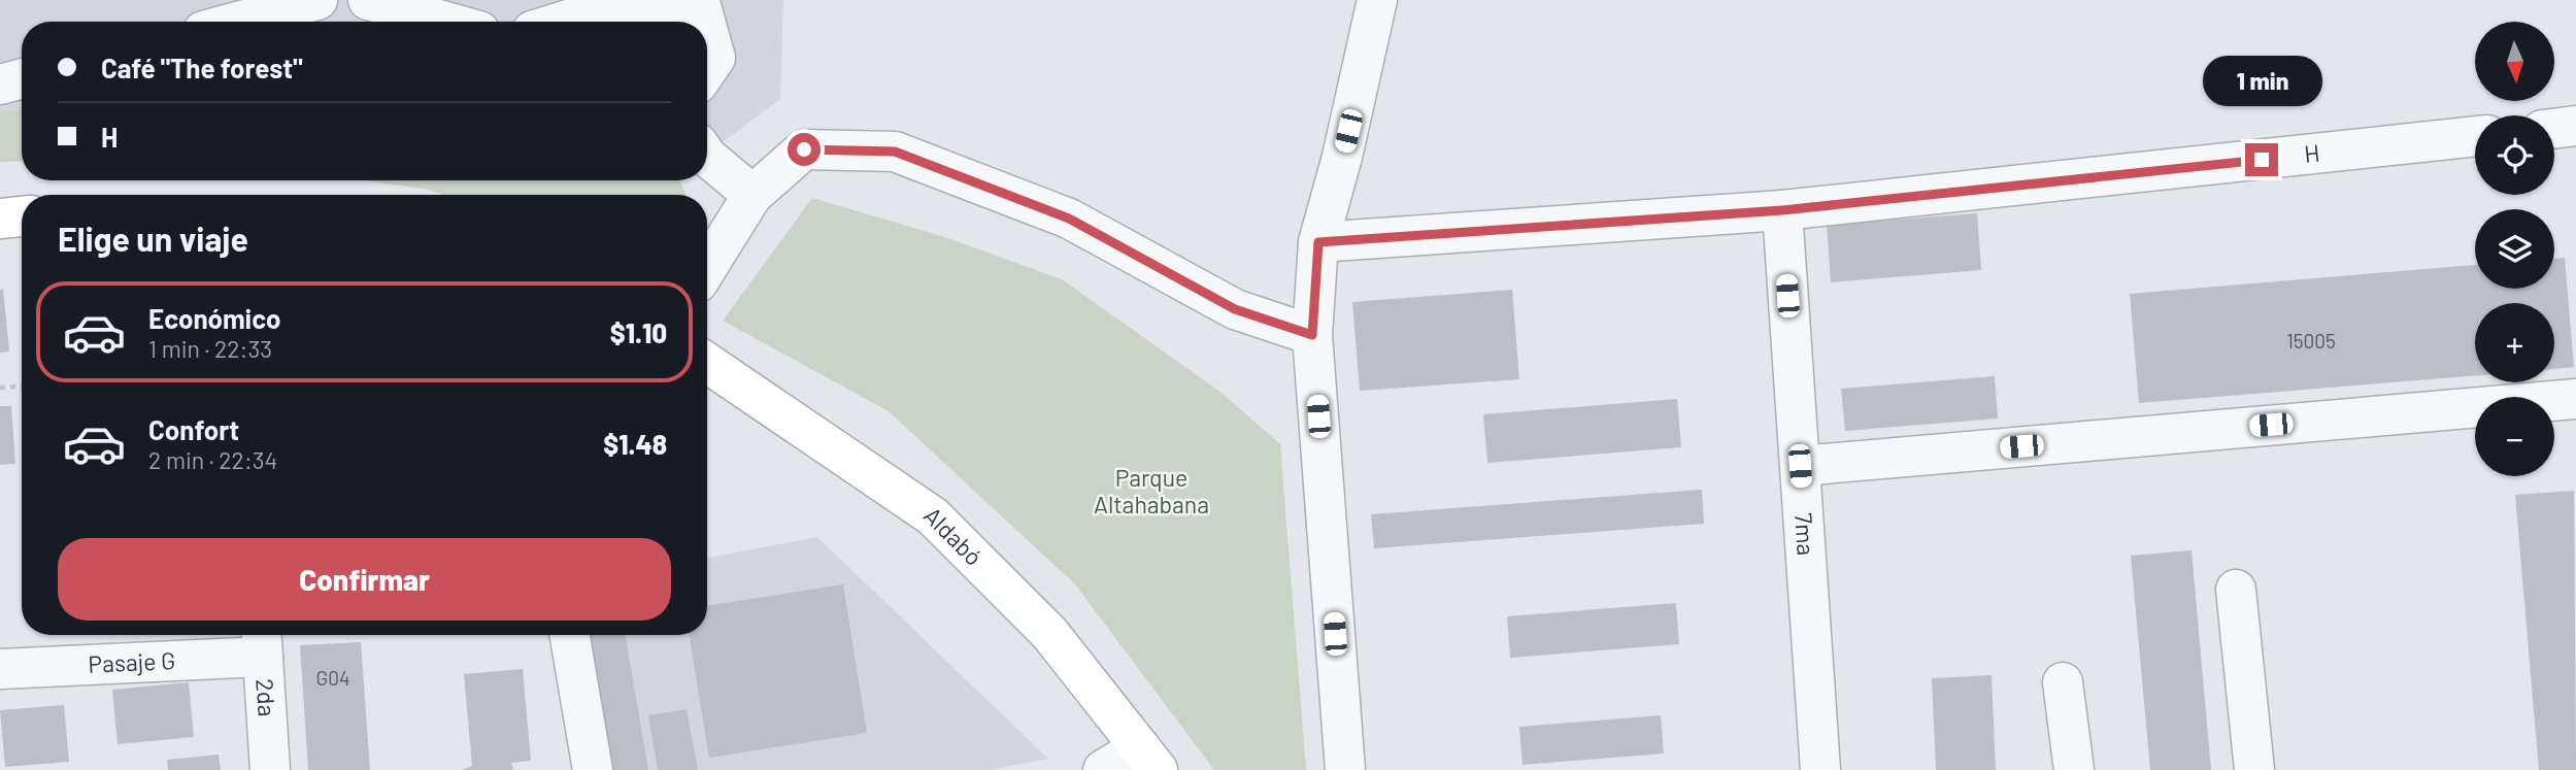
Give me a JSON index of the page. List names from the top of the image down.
{
  "streets": {
    "main road": ["Aldabó"],
    "street": [
      "H",
      "7ma",
      "Pasaje G",
      "2da"
    ]
  },
  "crossings": [
    ["H", "7ma"],
    ["Pasaje G", "2da"]
  ],
  "parks": ["Parque Altahabana"],
  "house_numbers": ["15005", "G04"],
  "north": "bottom",
  "page": {
    "map_buttons": ["+", "−"],
    "banner": ["Café \"The forest\"", "H"],
    "bubble": "1 min",
    "heading": "Elige un viaje",
    "list": [
      {
        "name": "Económico",
        "note": "1 min · 22:33",
        "value": "$1.10"
      },
      {
        "name": "Confort",
        "note": "2 min · 22:34",
        "value": "$1.48"
      }
    ],
    "buttons": "Confirmar"
  }
}
